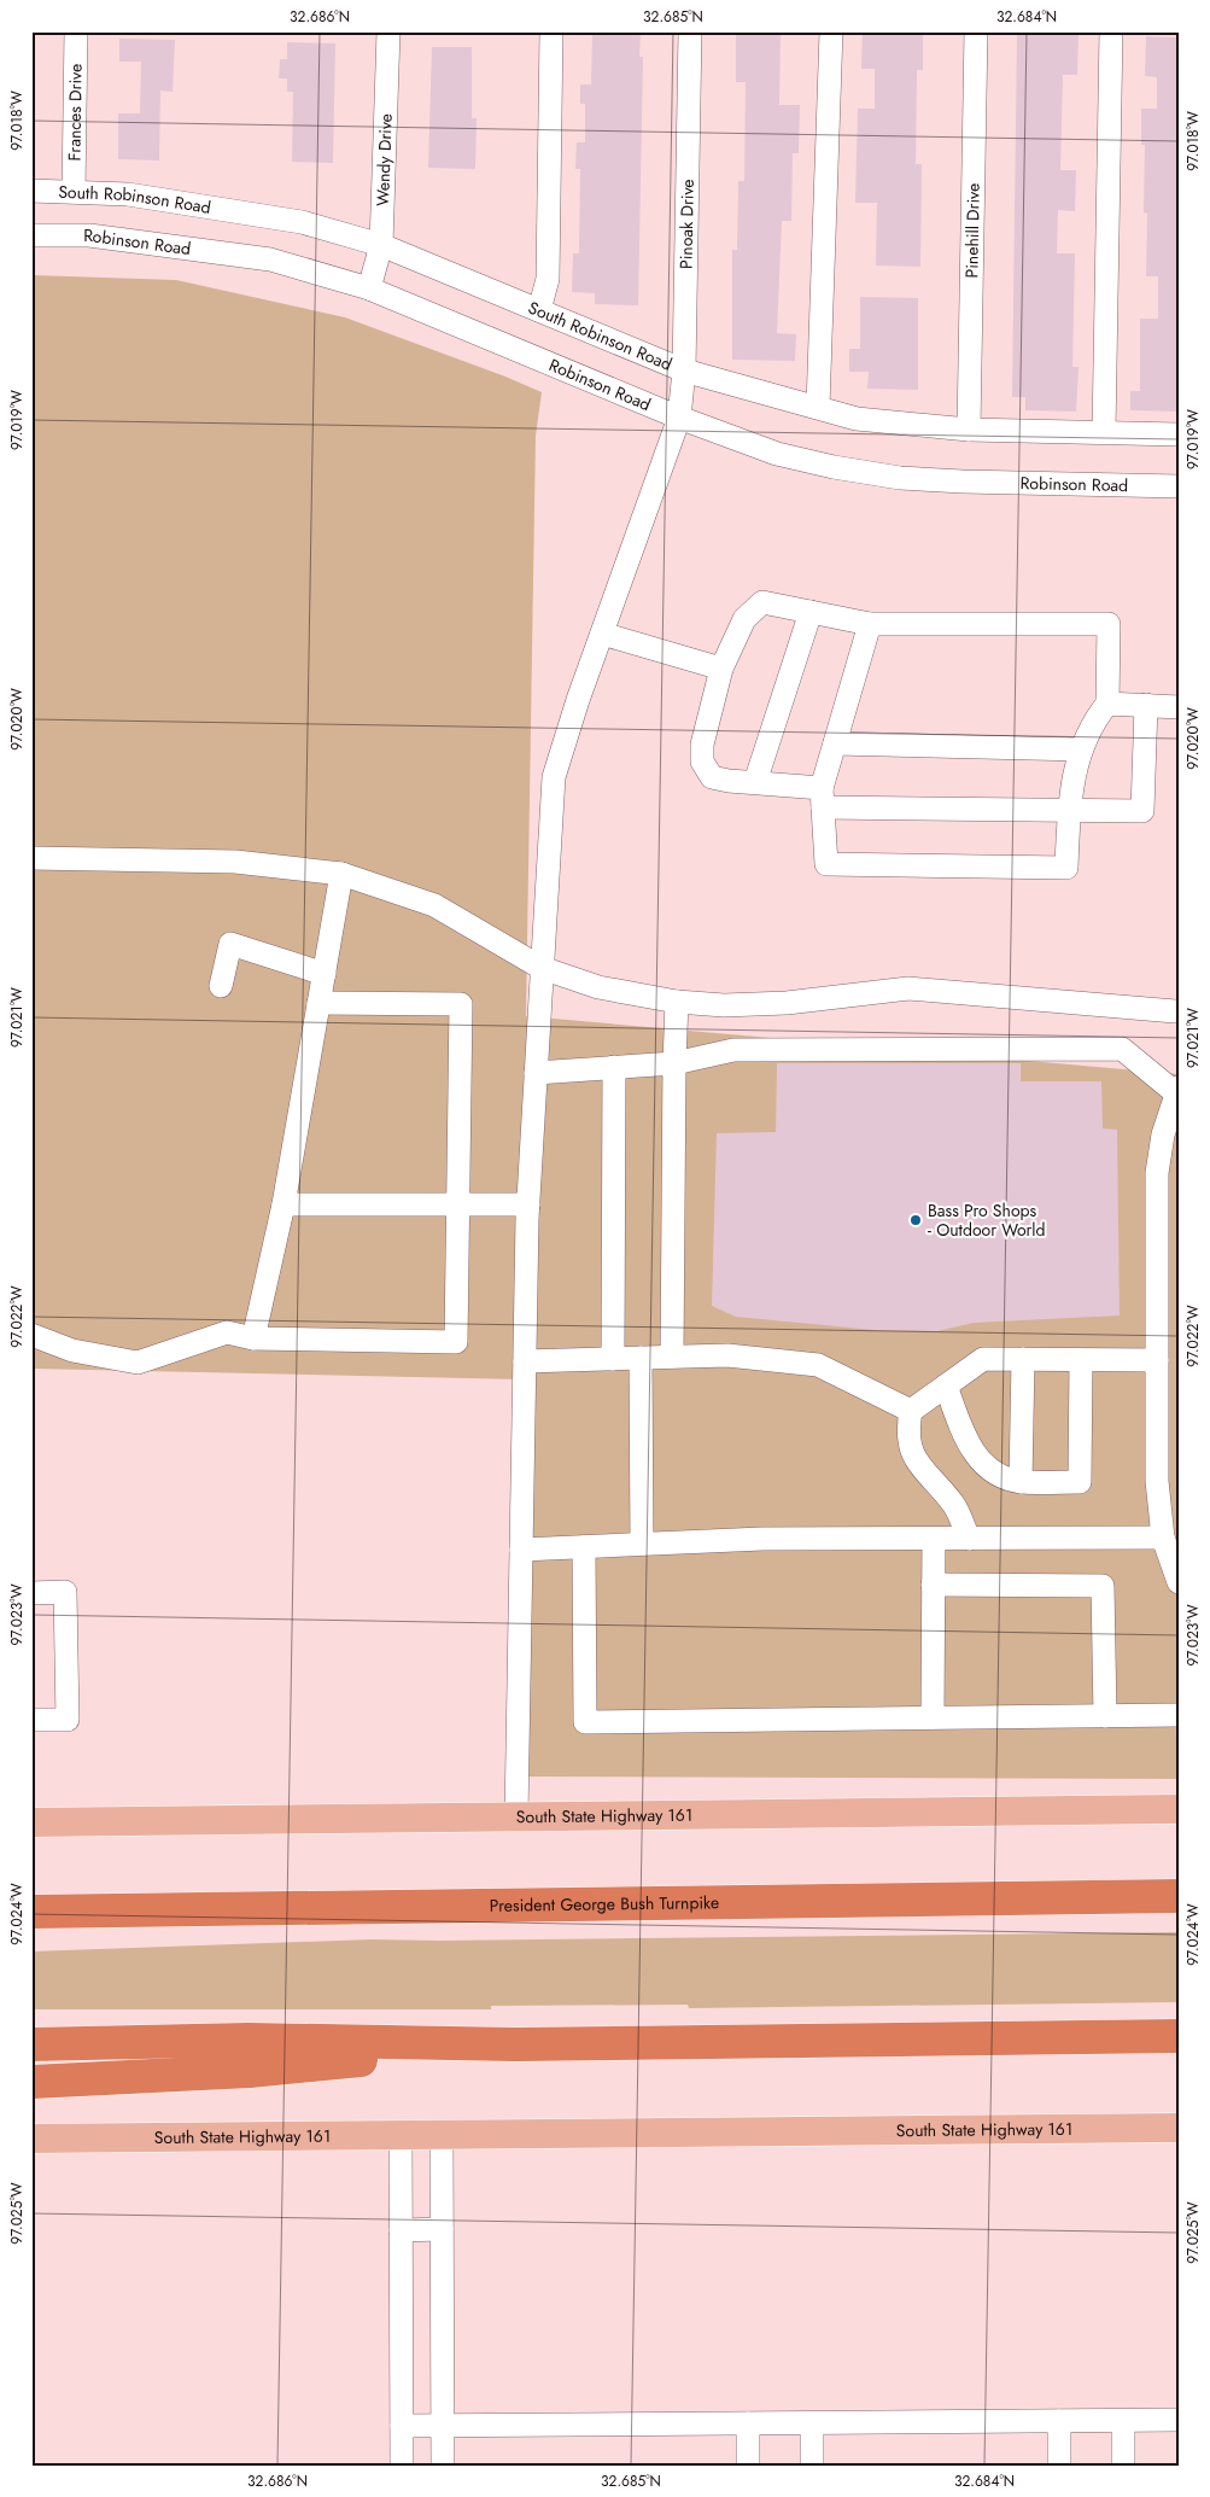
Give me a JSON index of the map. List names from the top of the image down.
{
  "streets": {
    "highway": ["President George Bush Turnpike"],
    "main road": ["South State Highway 161"],
    "street": [
      "Frances Drive",
      "Wendy Drive",
      "South Robinson Road",
      "Pinoak Drive",
      "Pinehill Drive",
      "Robinson Road"
    ]
  },
  "crossings": [
    ["Frances Drive", "South Robinson Road"],
    ["Wendy Drive", "South Robinson Road"],
    ["Wendy Drive", "Robinson Road"],
    ["South Robinson Road", "Pinoak Drive"],
    ["South Robinson Road", "Pinehill Drive"],
    ["Pinoak Drive", "Robinson Road"],
    ["Pinoak Drive", "South State Highway 161"]
  ],
  "places": ["Bass Pro Shops - Outdoor World"],
  "coordinates": [
    "32.686°N",
    "32.685°N",
    "32.684°N",
    "97.018°W",
    "97.019°W",
    "97.020°W",
    "97.021°W",
    "97.022°W",
    "97.023°W",
    "97.024°W",
    "97.025°W"
  ]
}
